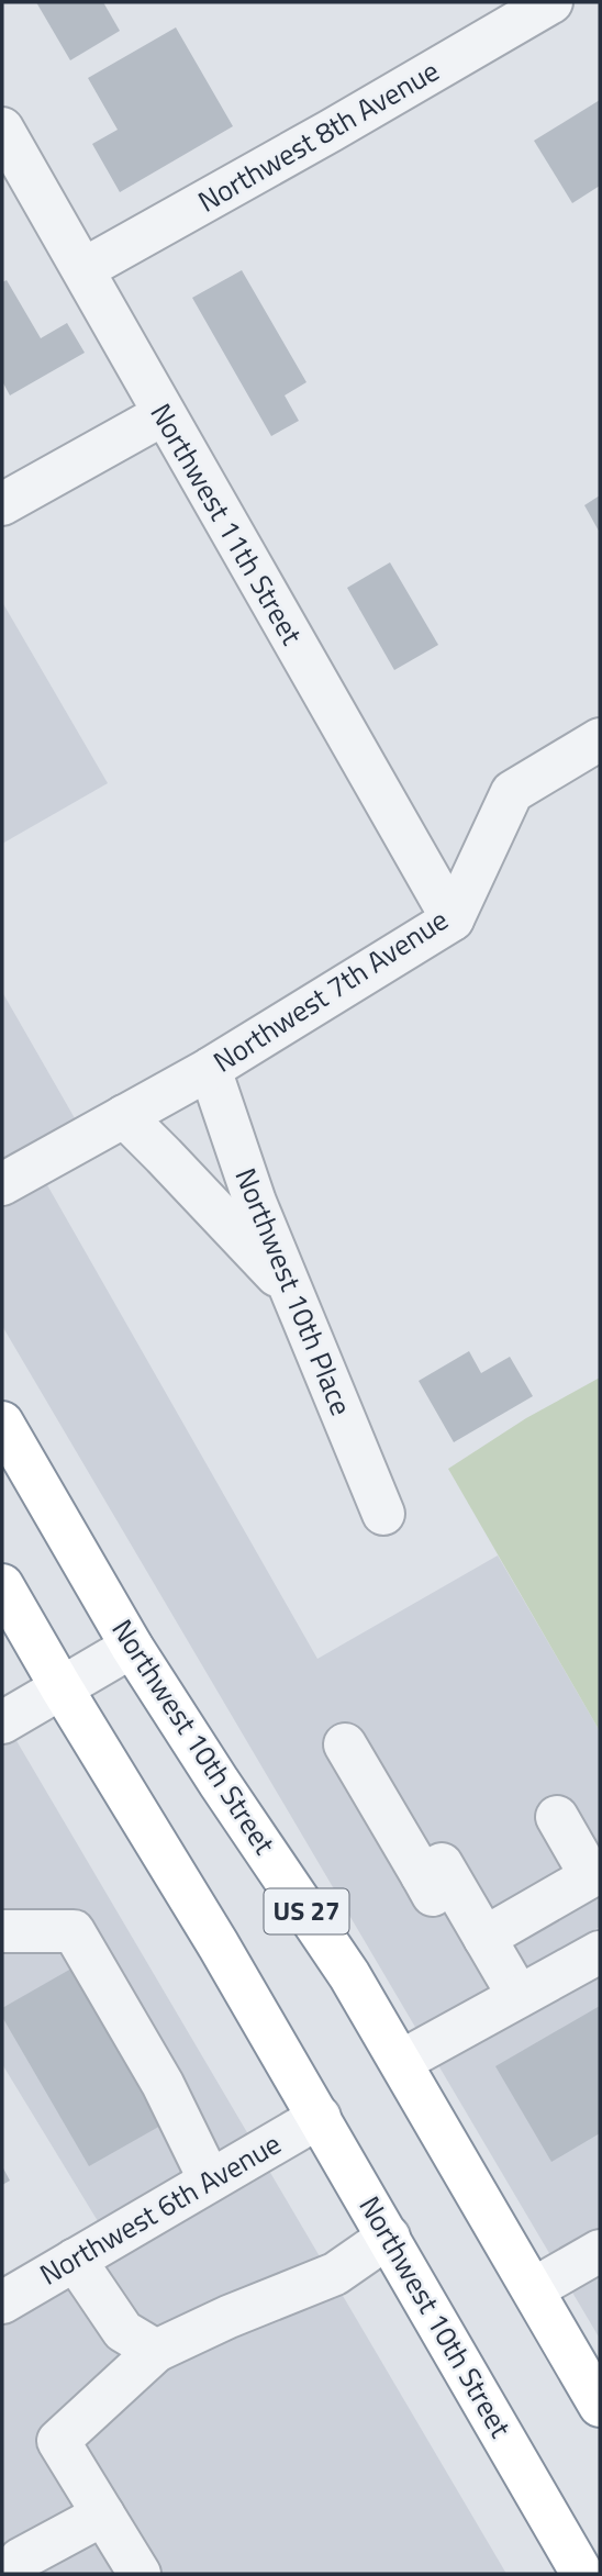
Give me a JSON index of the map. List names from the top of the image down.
{
  "streets": {
    "highway": ["Northwest 10th Street", "US 27"],
    "street": [
      "Northwest 8th Avenue",
      "Northwest 11th Street",
      "Northwest 7th Avenue",
      "Northwest 10th Place",
      "Northwest 6th Avenue"
    ]
  },
  "crossings": [
    ["Northwest 8th Avenue", "Northwest 11th Street"],
    ["Northwest 11th Street", "Northwest 7th Avenue"],
    ["Northwest 7th Avenue", "Northwest 10th Place"],
    ["Northwest 10th Street", "Northwest 6th Avenue"]
  ]
}
